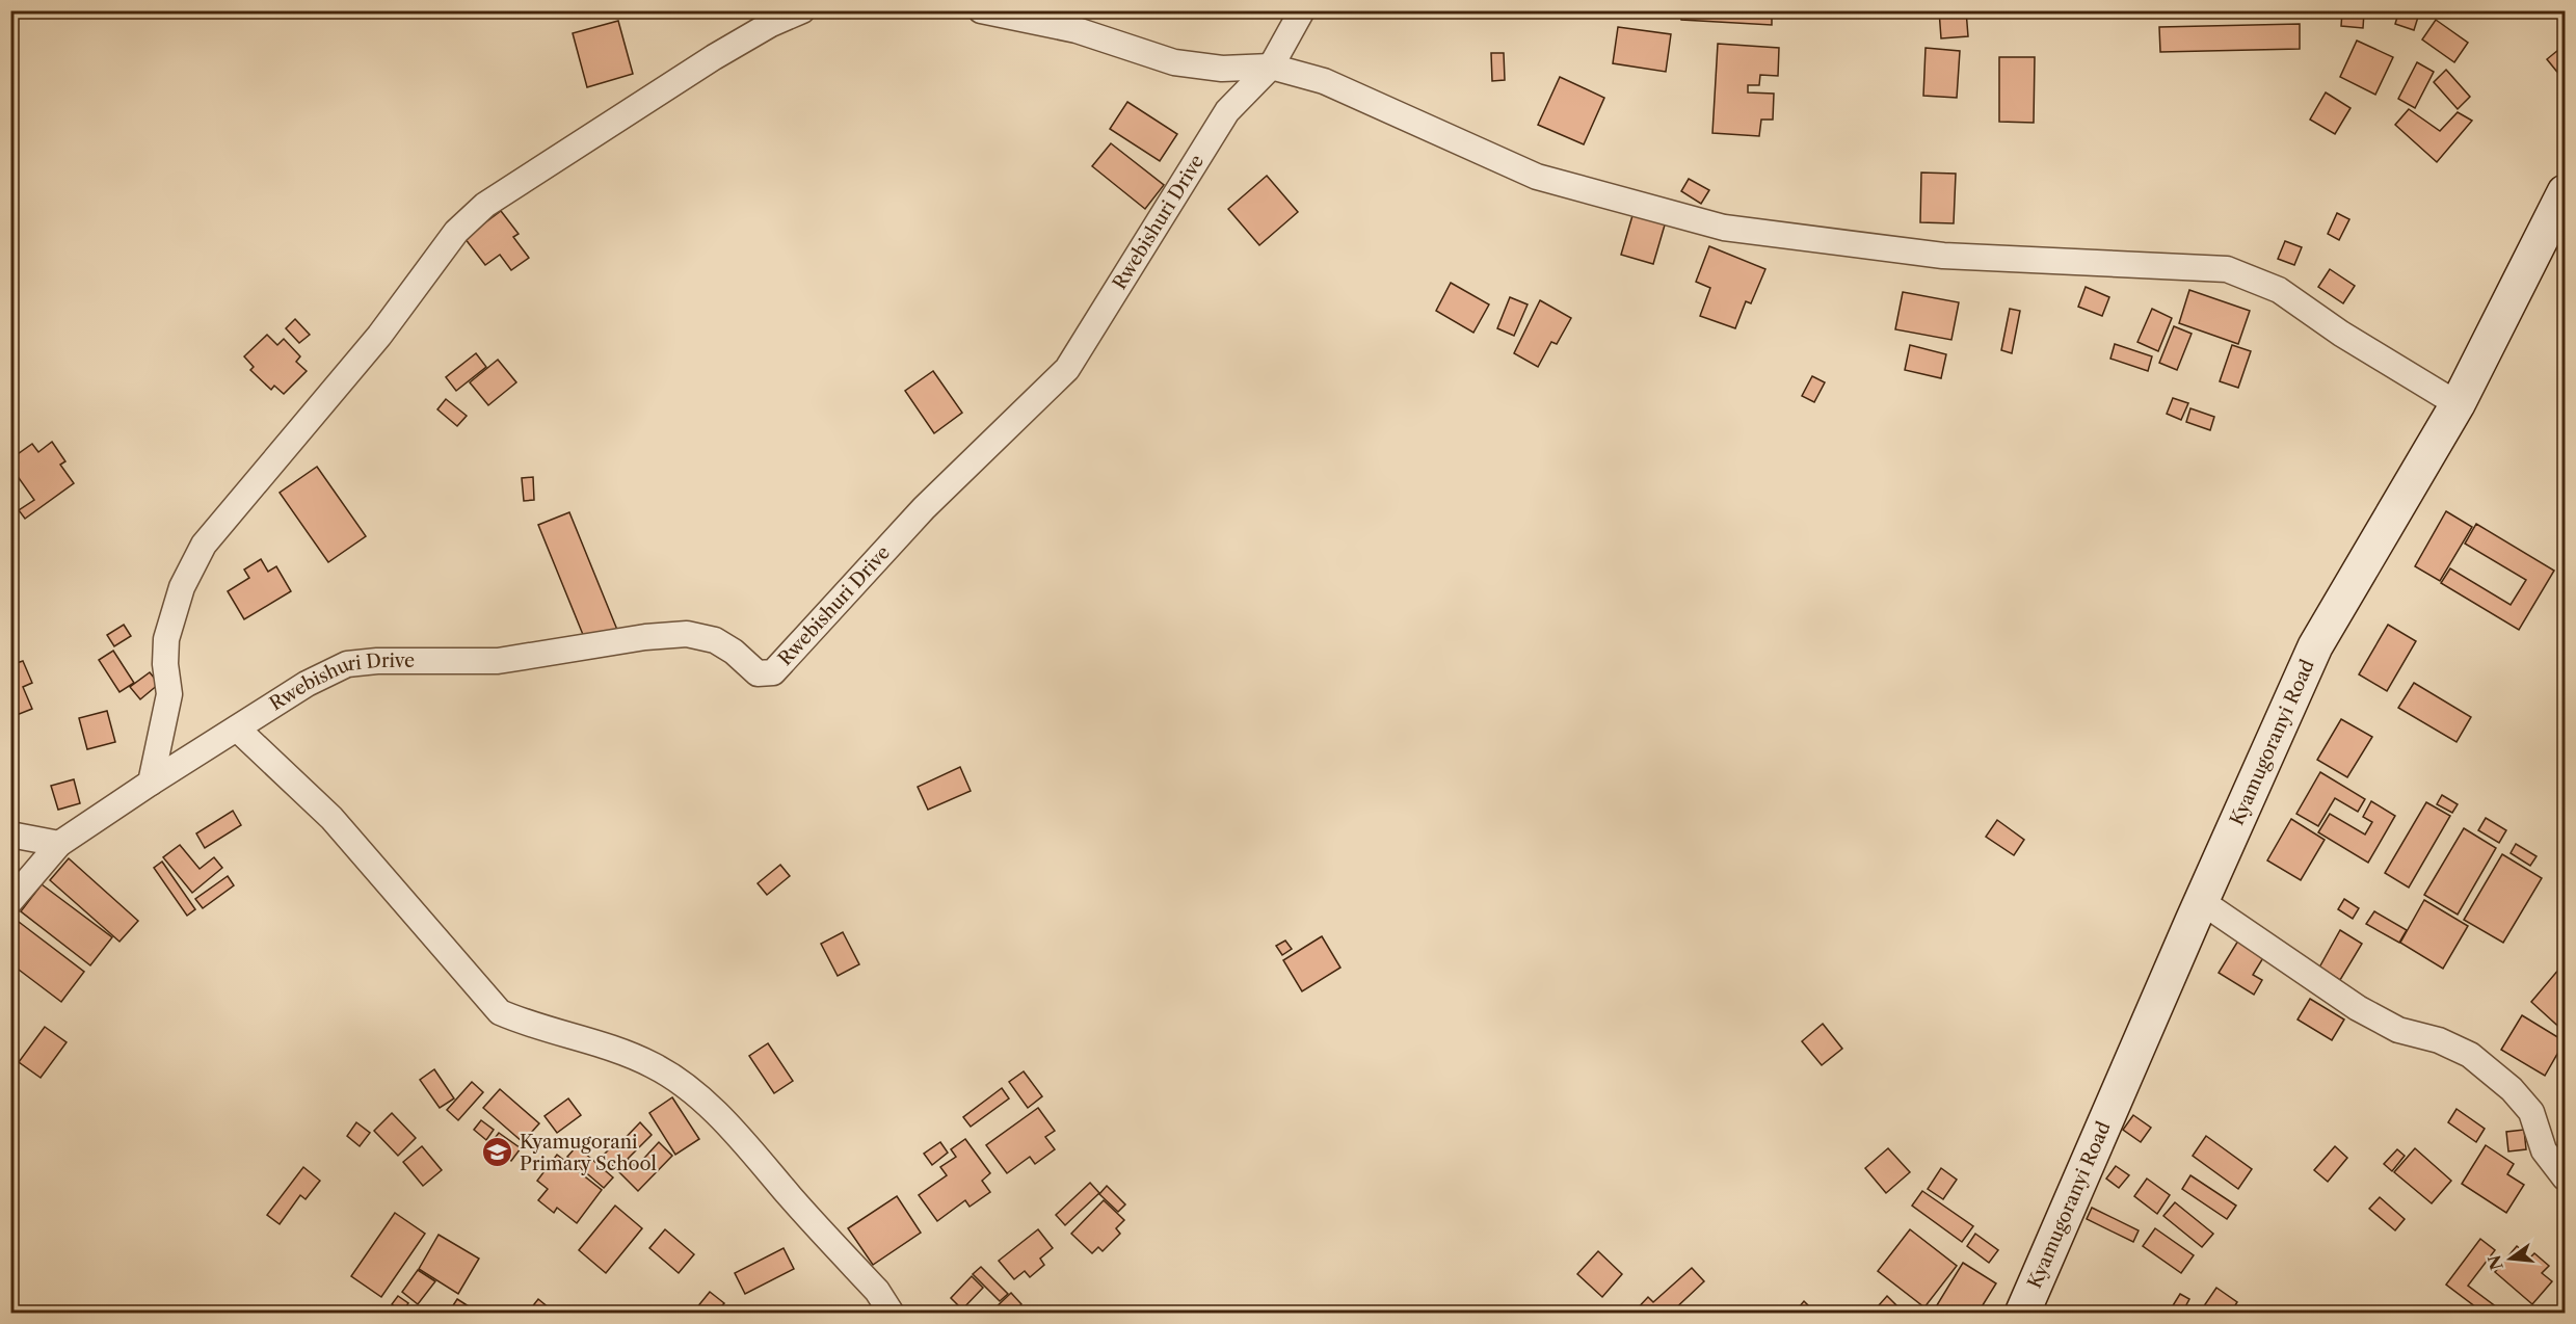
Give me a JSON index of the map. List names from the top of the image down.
{
  "streets": {
    "street": ["Rwebishuri Drive", "Kyamugoranyi Road"]
  },
  "places": {
    "school or university": ["Kyamugorani Primary School"]
  },
  "north": "left"
}
